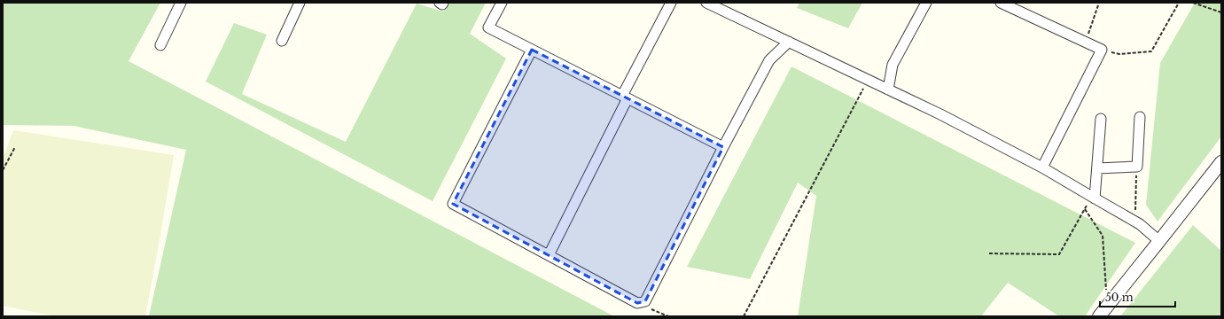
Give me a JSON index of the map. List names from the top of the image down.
{
  "scale_bar": "50 m"
}
